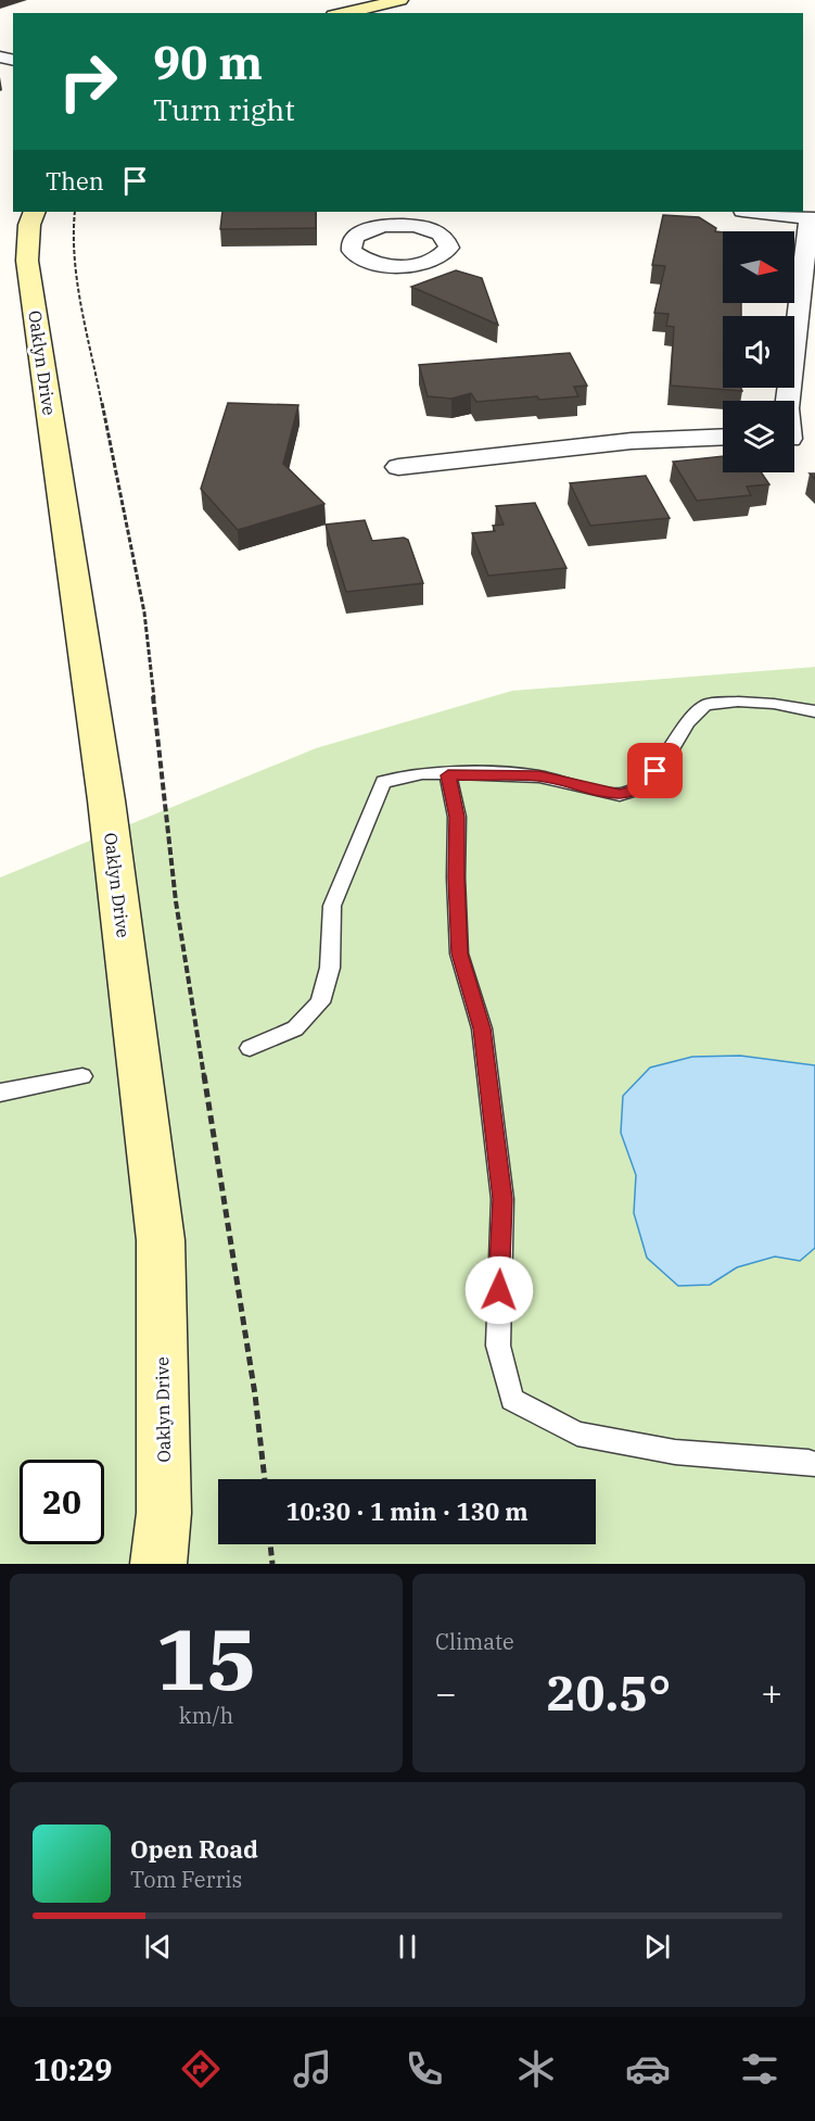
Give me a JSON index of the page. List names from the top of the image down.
{
  "streets": {
    "street": ["Oaklyn Drive"]
  },
  "north": "right",
  "page": {
    "turn": ["90 m", "Turn right"],
    "then": "Then",
    "limit": "20",
    "trip": "10:30 · 1 min · 130 m",
    "tile": [
      ["15", "km/h"],
      "Climate"
    ],
    "heat": ["−", "20.5°", "+"],
    "song": ["Open Road", "Tom Ferris"],
    "tabs": "10:29"
  }
}
